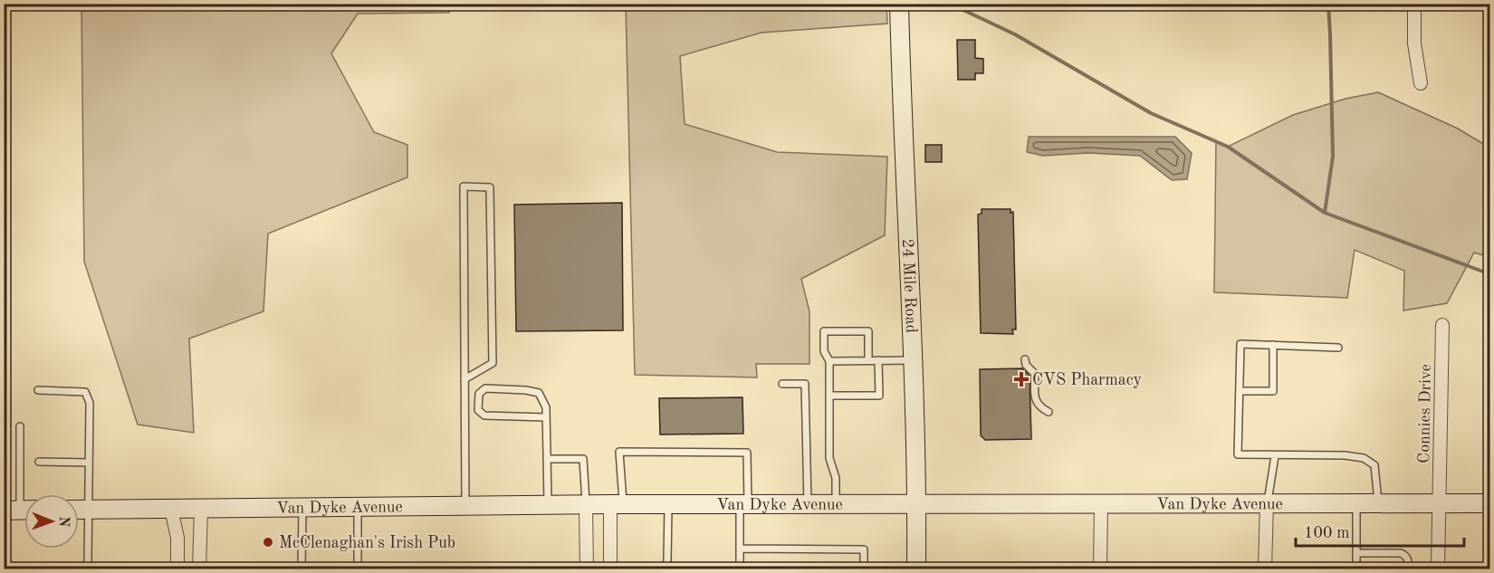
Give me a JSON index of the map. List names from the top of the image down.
{
  "streets": {
    "main road": ["24 Mile Road", "Van Dyke Avenue"],
    "street": ["Connies Drive"]
  },
  "crossings": [
    ["24 Mile Road", "Van Dyke Avenue"],
    ["Connies Drive", "Van Dyke Avenue"]
  ],
  "places": {
    "health": ["CVS Pharmacy"],
    "other": ["McClenaghan's Irish Pub"]
  },
  "scale_bar": "100 m",
  "north": "right"
}
